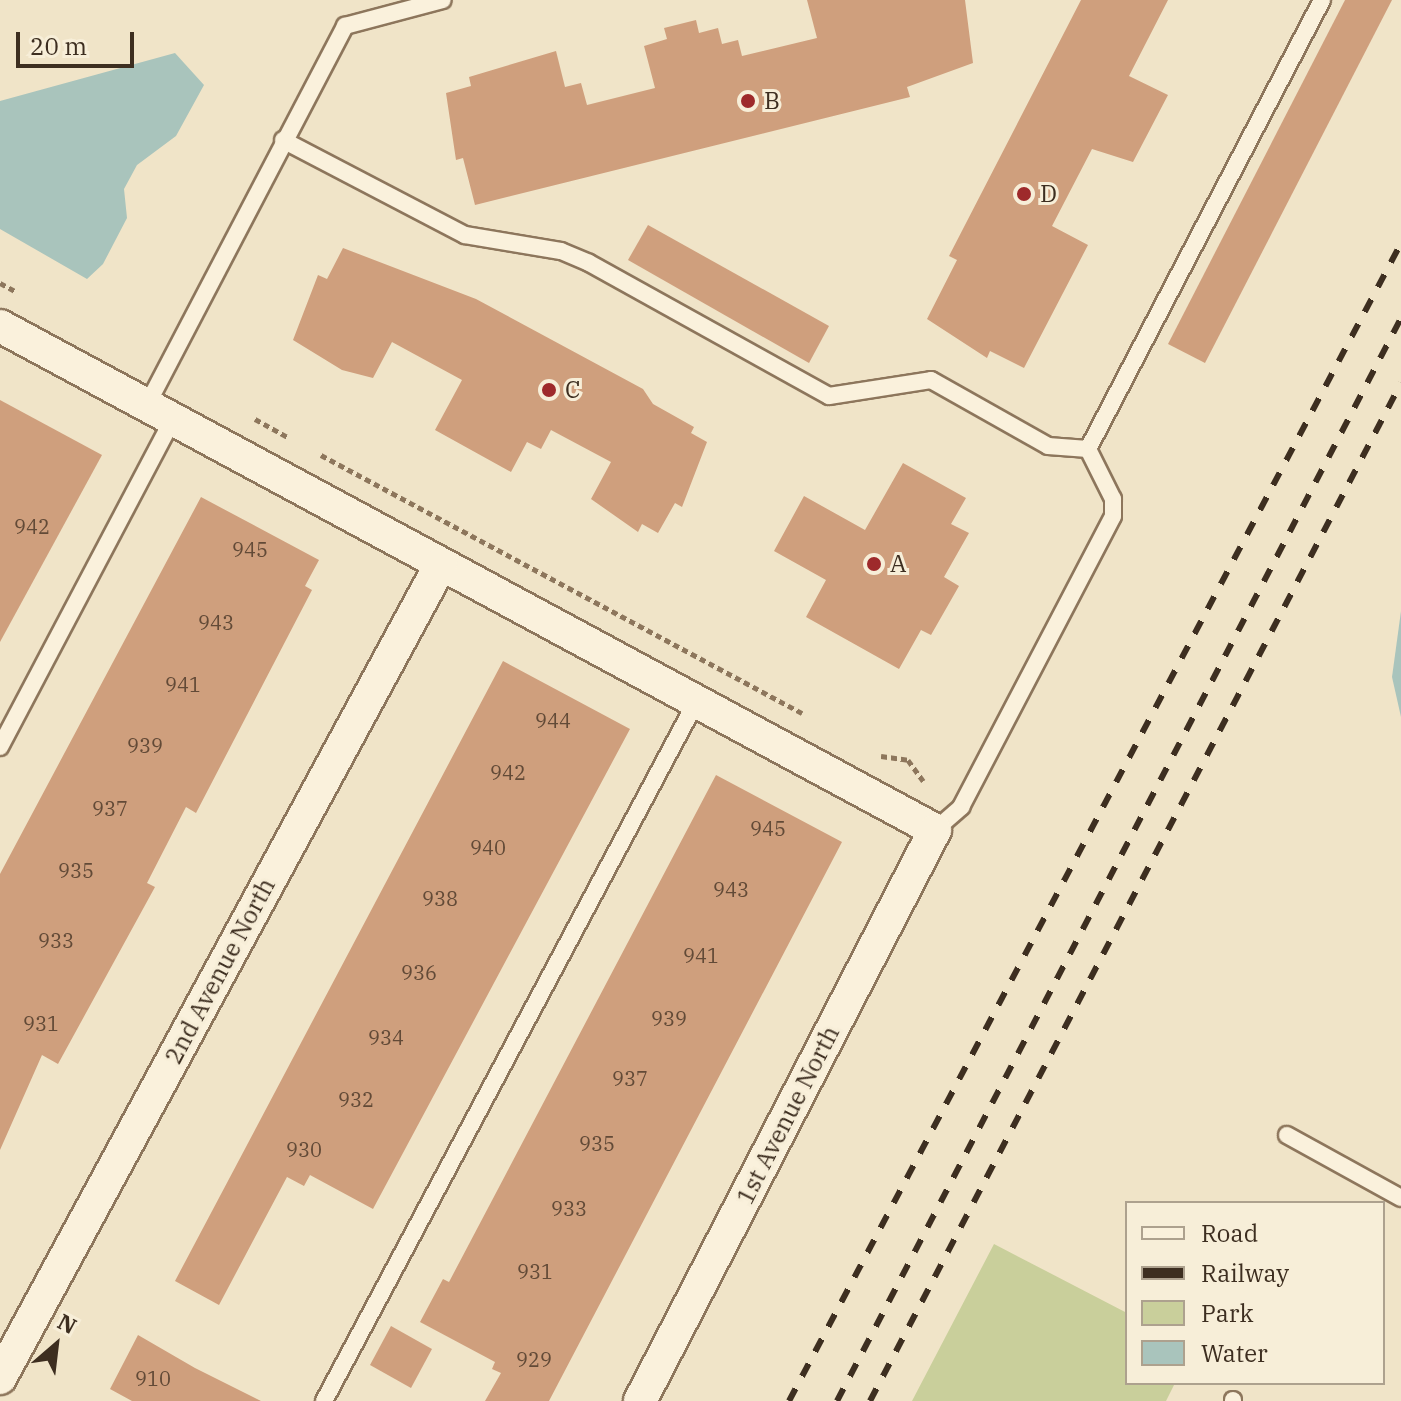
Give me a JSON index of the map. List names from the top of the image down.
{
  "streets": {
    "street": ["2nd Avenue North", "1st Avenue North"]
  },
  "places": [
    "B",
    "D",
    "C",
    "A"
  ],
  "house_numbers": [
    "942",
    "945",
    "943",
    "941",
    "944",
    "939",
    "942",
    "937",
    "945",
    "940",
    "935",
    "943",
    "938",
    "933",
    "941",
    "936",
    "939",
    "931",
    "934",
    "937",
    "932",
    "935",
    "930",
    "933",
    "931",
    "929",
    "910"
  ],
  "legend": [
    "Road",
    "Railway",
    "Park",
    "Water"
  ],
  "scale_bar": "20 m",
  "north": "top right"
}
